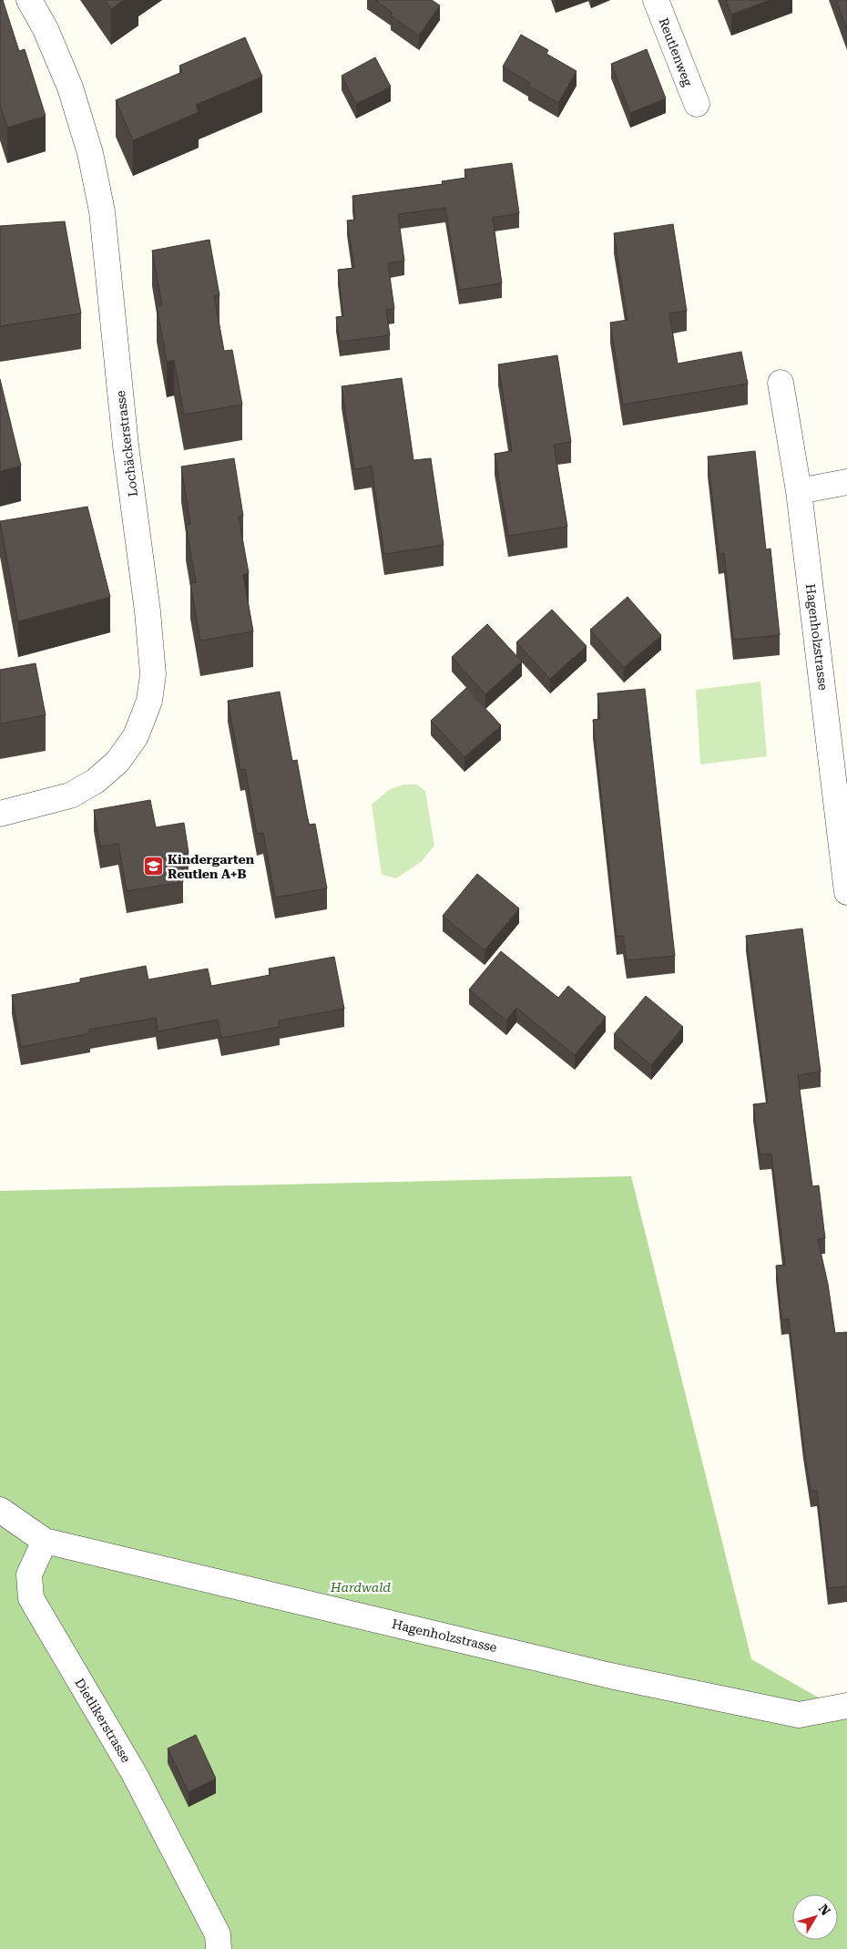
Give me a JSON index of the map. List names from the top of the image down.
{
  "streets": {
    "street": [
      "Reutlenweg",
      "Lochäckerstrasse",
      "Hagenholzstrasse",
      "Dietlikerstrasse"
    ]
  },
  "crossings": [
    ["Hagenholzstrasse", "Dietlikerstrasse"]
  ],
  "parks": ["Hardwald"],
  "places": {
    "school or university": ["Kindergarten Reutlen A+B"]
  },
  "north": "top right"
}
